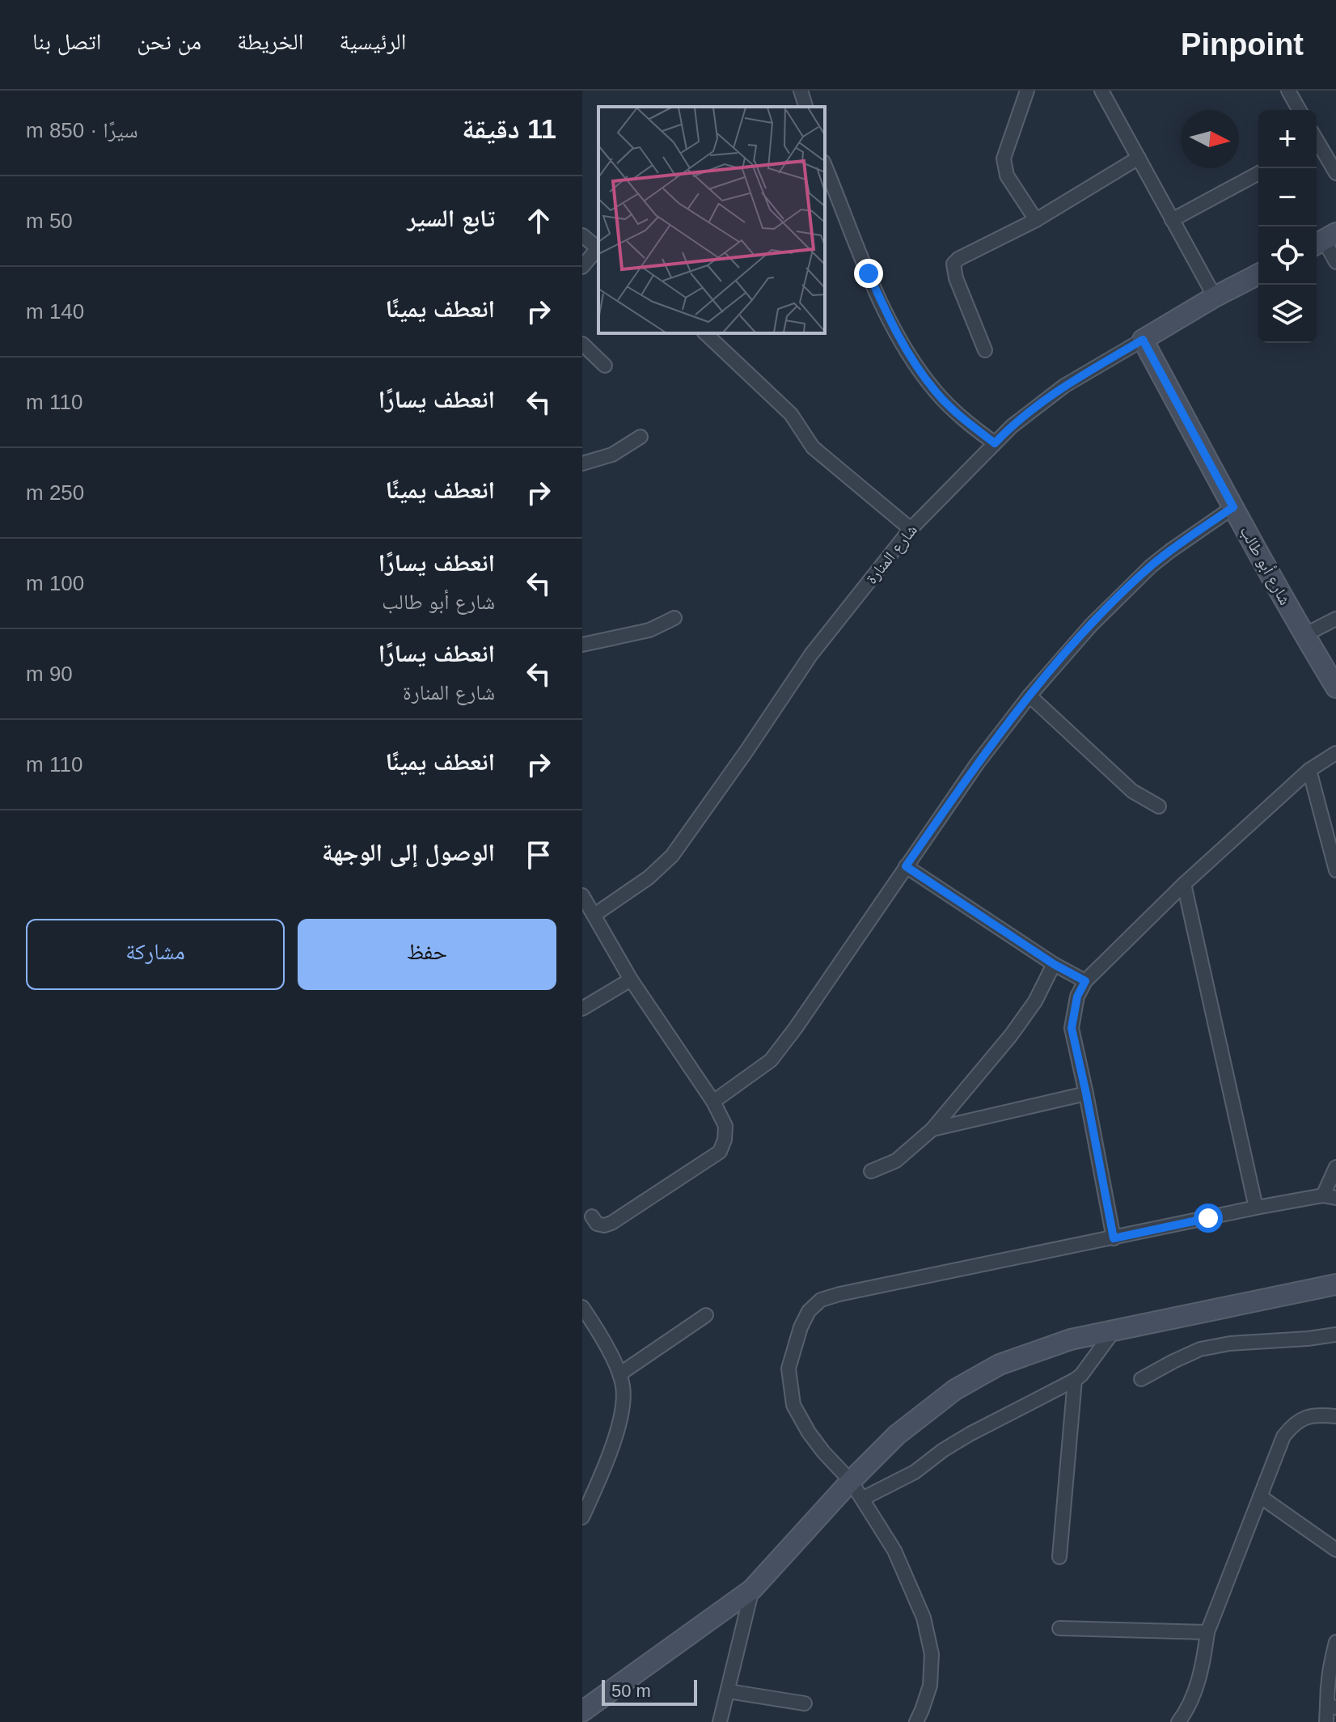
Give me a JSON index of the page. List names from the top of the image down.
{
  "streets": {
    "street": ["شارع المنارة", "شارع أبو طالب"]
  },
  "crossings": [
    ["شارع المنارة", "شارع أبو طالب"]
  ],
  "scale_bar": "50 m",
  "north": "right",
  "page": {
    "header": "Pinpoint",
    "nav": [
      "الرئيسية",
      "الخريطة",
      "من نحن",
      "اتصل بنا"
    ],
    "heading": ["11 دقيقة", "سيرًا · 850 m"],
    "map_buttons": ["+", "−"],
    "list": [
      ["تابع السير", "50 m"],
      ["انعطف يمينًا", "140 m"],
      ["انعطف يسارًا", "110 m"],
      ["انعطف يمينًا", "250 m"],
      ["انعطف يسارًا", "شارع أبو طالب", "100 m"],
      ["انعطف يسارًا", "شارع المنارة", "90 m"],
      ["انعطف يمينًا", "110 m"],
      "الوصول إلى الوجهة"
    ],
    "buttons": ["حفظ", "مشاركة"],
    "scale": "50 m"
  }
}
